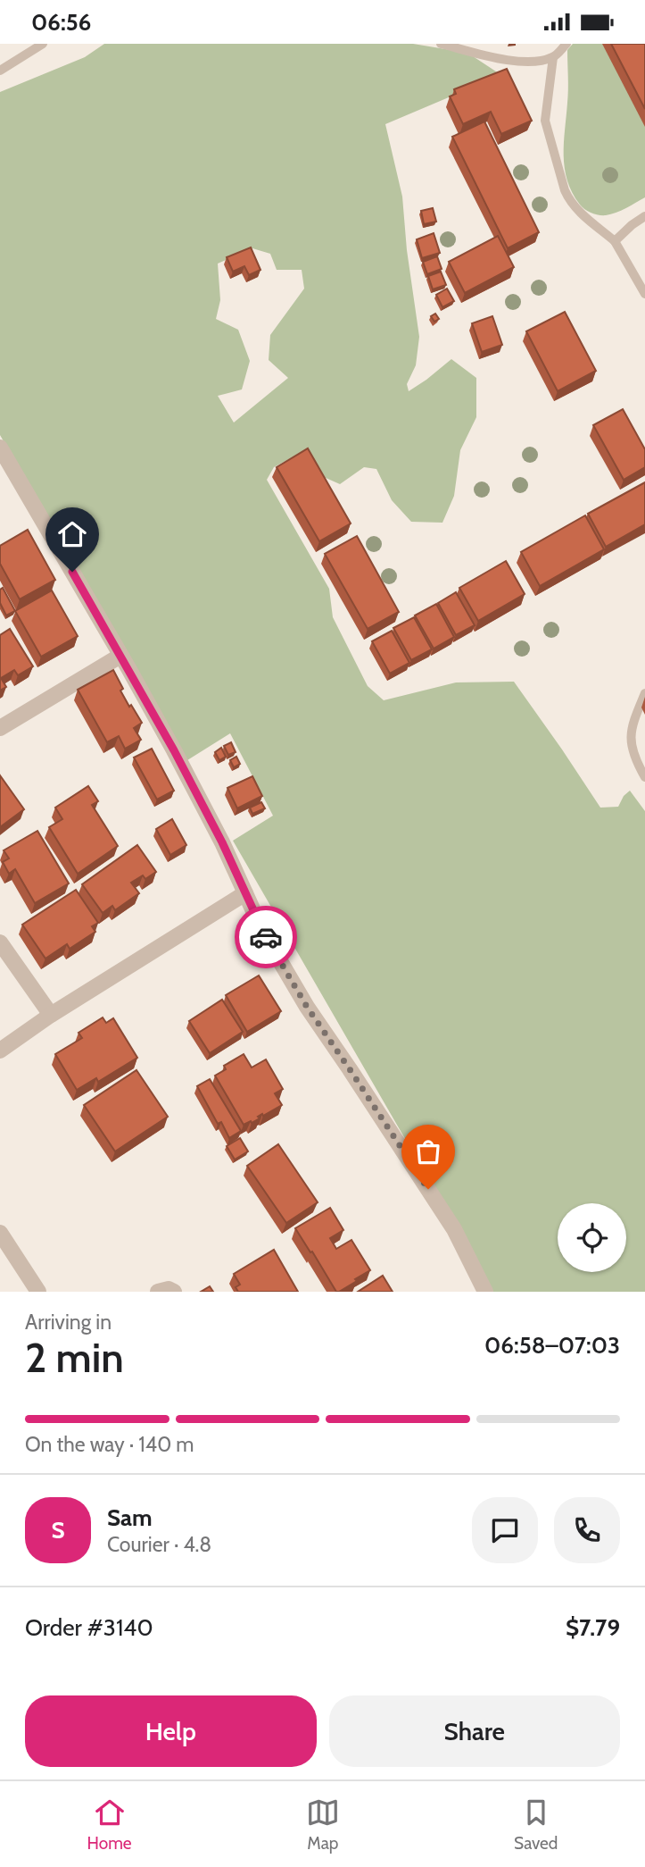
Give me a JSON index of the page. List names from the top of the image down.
{
  "page": {
    "status": "06:56",
    "heading": ["2 min", "Arriving in", "06:58–07:03"],
    "panel": [
      "Sam",
      "Courier · 4.8",
      "Order #3140",
      "$7.79"
    ],
    "bar": "On the way · 140 m",
    "round": "S",
    "buttons": ["Help", "Share"],
    "tabs": ["Home", "Map", "Saved"]
  }
}
